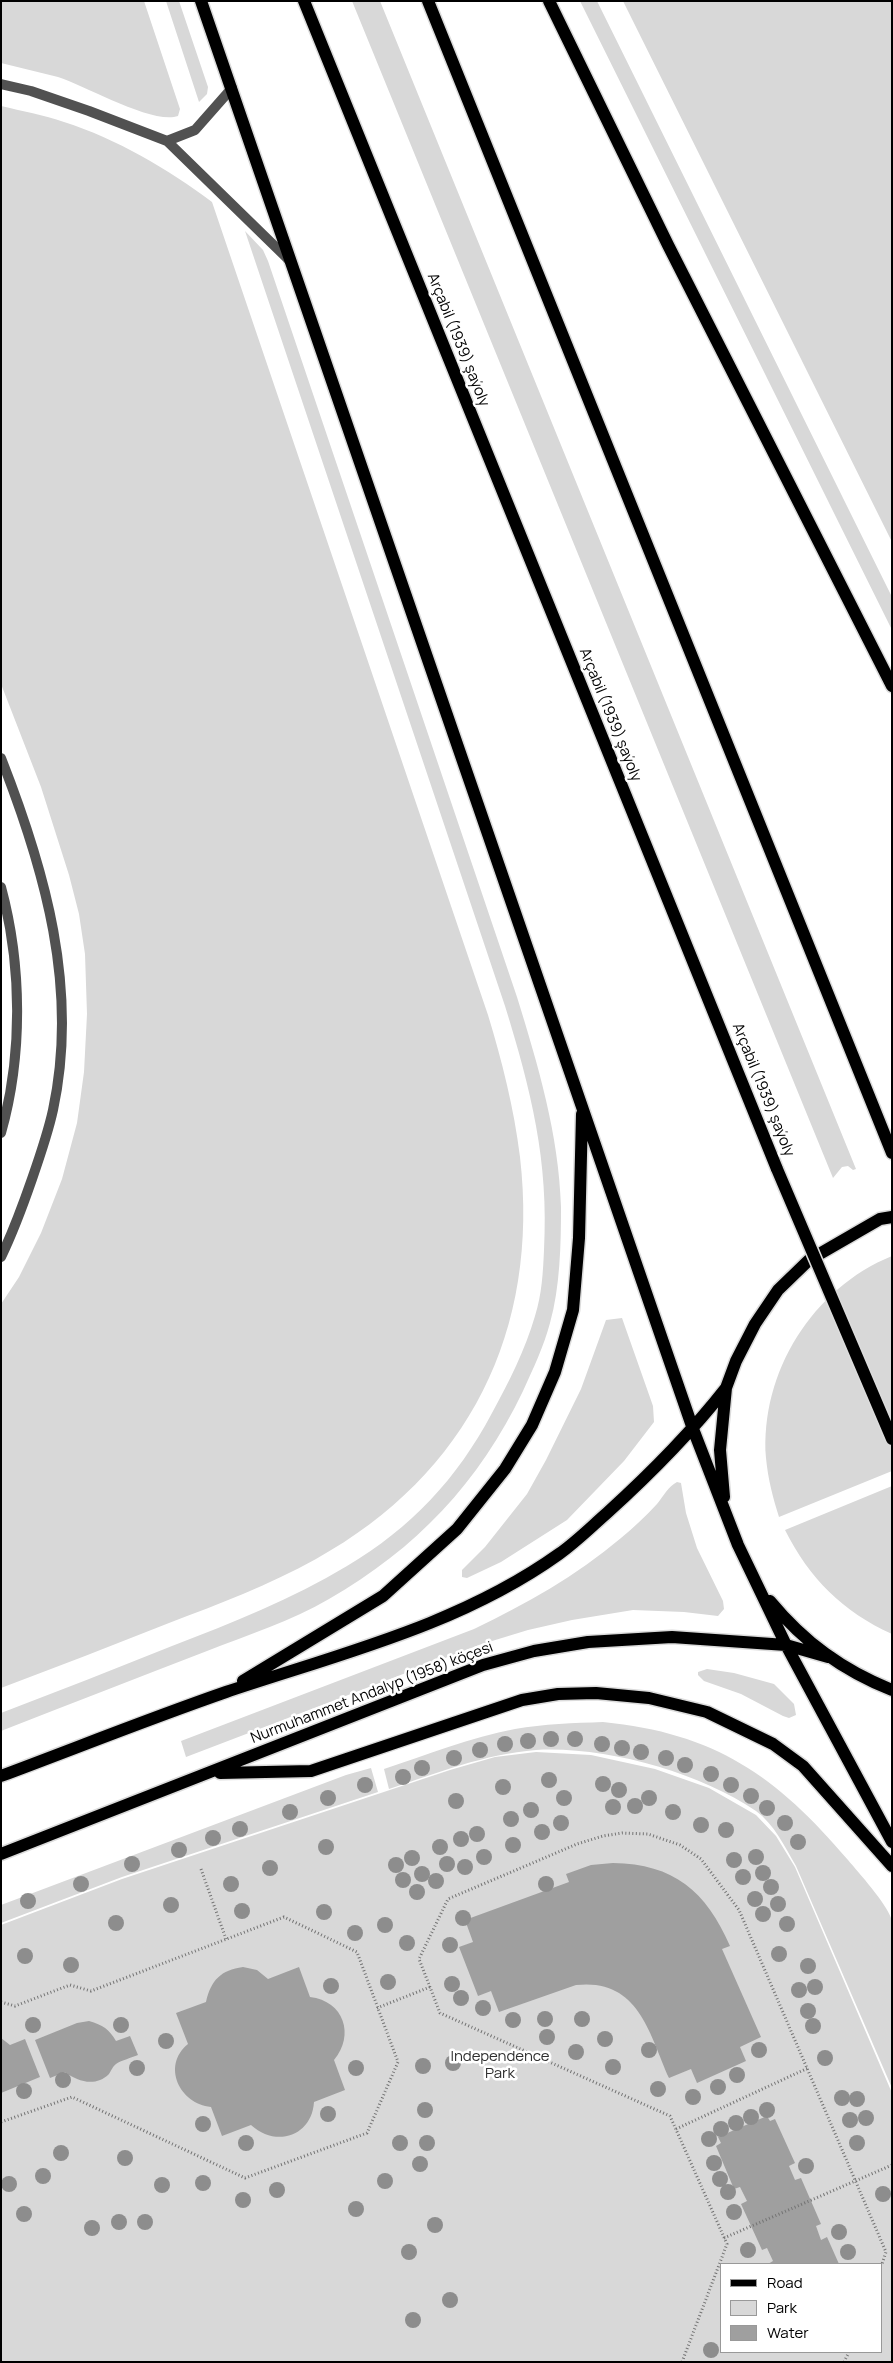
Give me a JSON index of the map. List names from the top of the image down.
{
  "streets": {
    "main road": ["Arçabil (1939) şaýoly", "Nurmuhammet Andalyp (1958) köçesi"]
  },
  "parks": ["Independence Park"],
  "legend": ["Road", "Park", "Water"]
}
